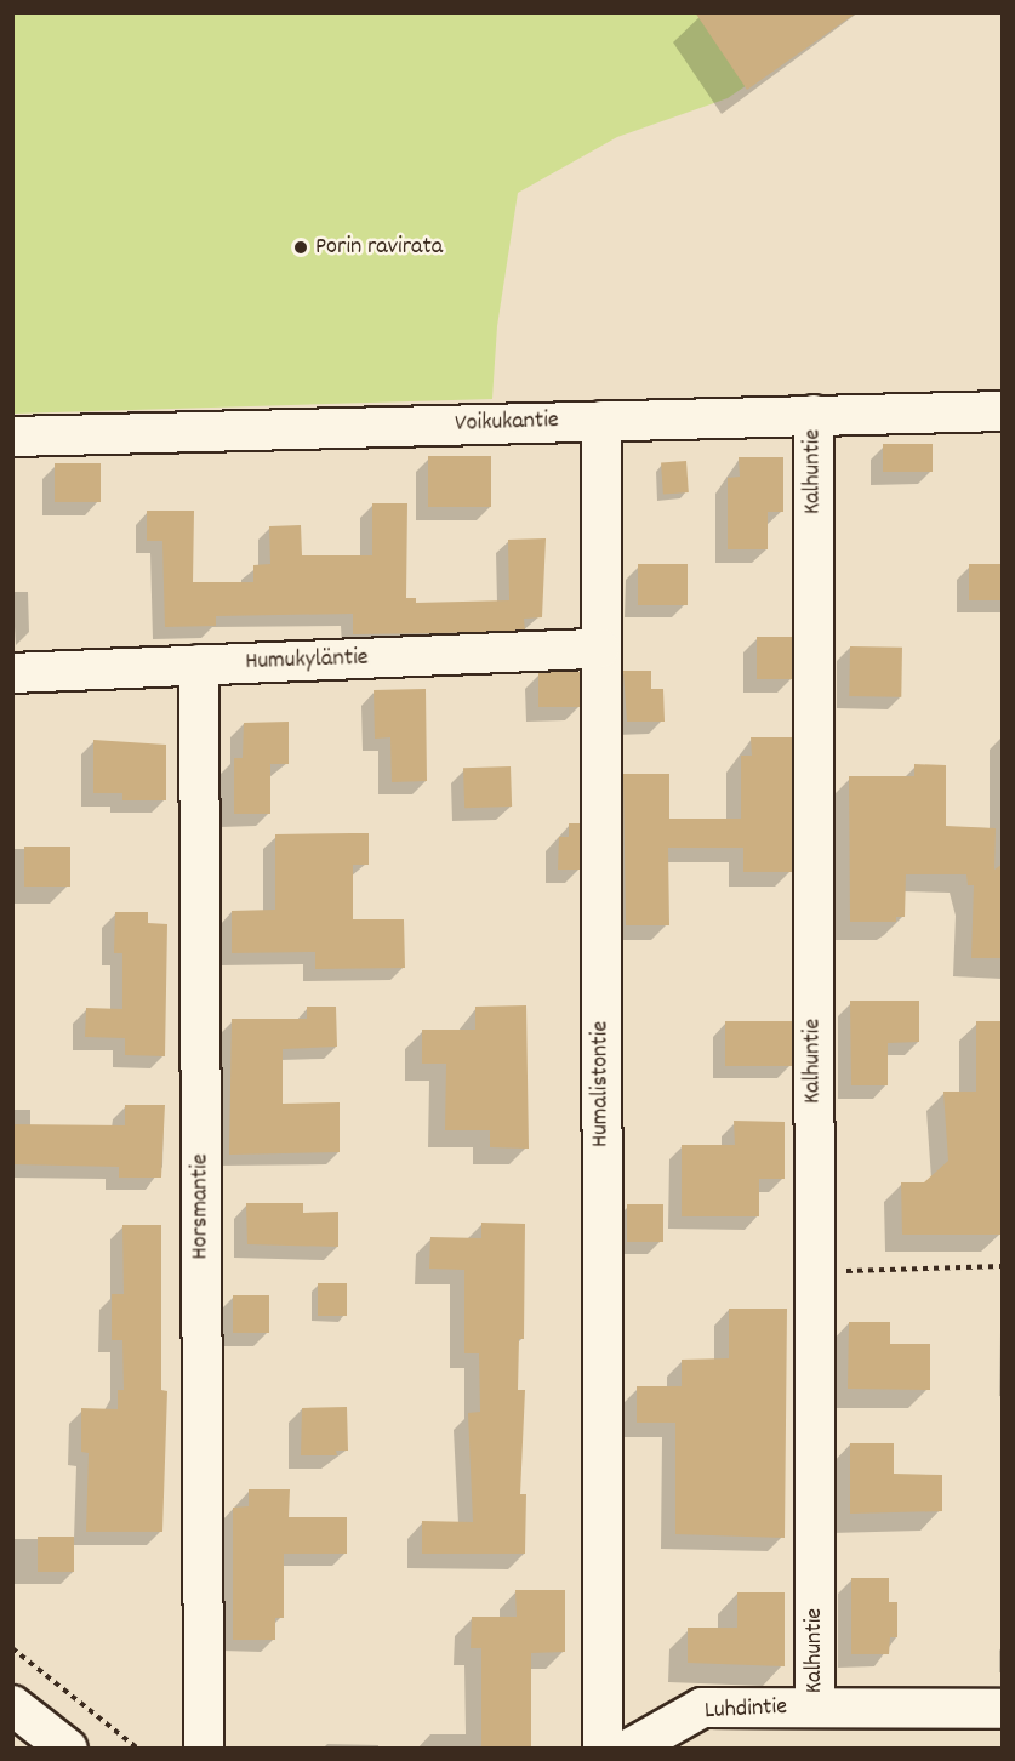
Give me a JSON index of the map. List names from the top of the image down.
{
  "streets": {
    "street": [
      "Voikukantie",
      "Kalhuntie",
      "Humukyläntie",
      "Humalistontie",
      "Horsmantie",
      "Luhdintie"
    ]
  },
  "crossings": [
    ["Voikukantie", "Kalhuntie"],
    ["Voikukantie", "Humalistontie"],
    ["Kalhuntie", "Luhdintie"],
    ["Humukyläntie", "Humalistontie"],
    ["Humukyläntie", "Horsmantie"]
  ],
  "places": ["Porin ravirata"]
}
